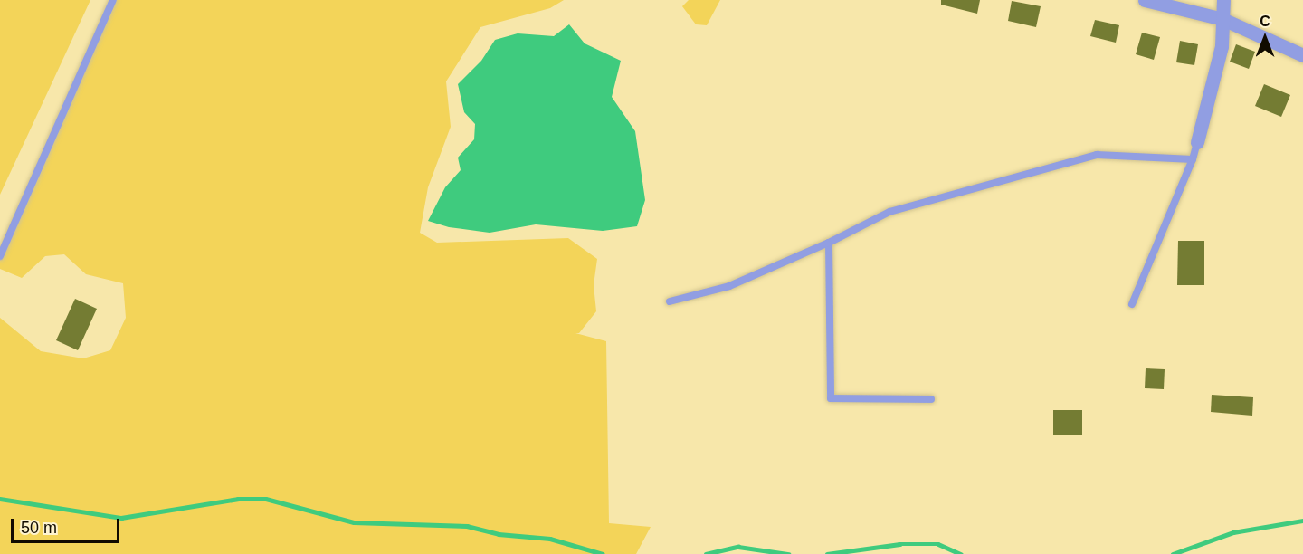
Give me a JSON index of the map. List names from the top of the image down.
{
  "scale_bar": "50 m",
  "north": "top"
}
